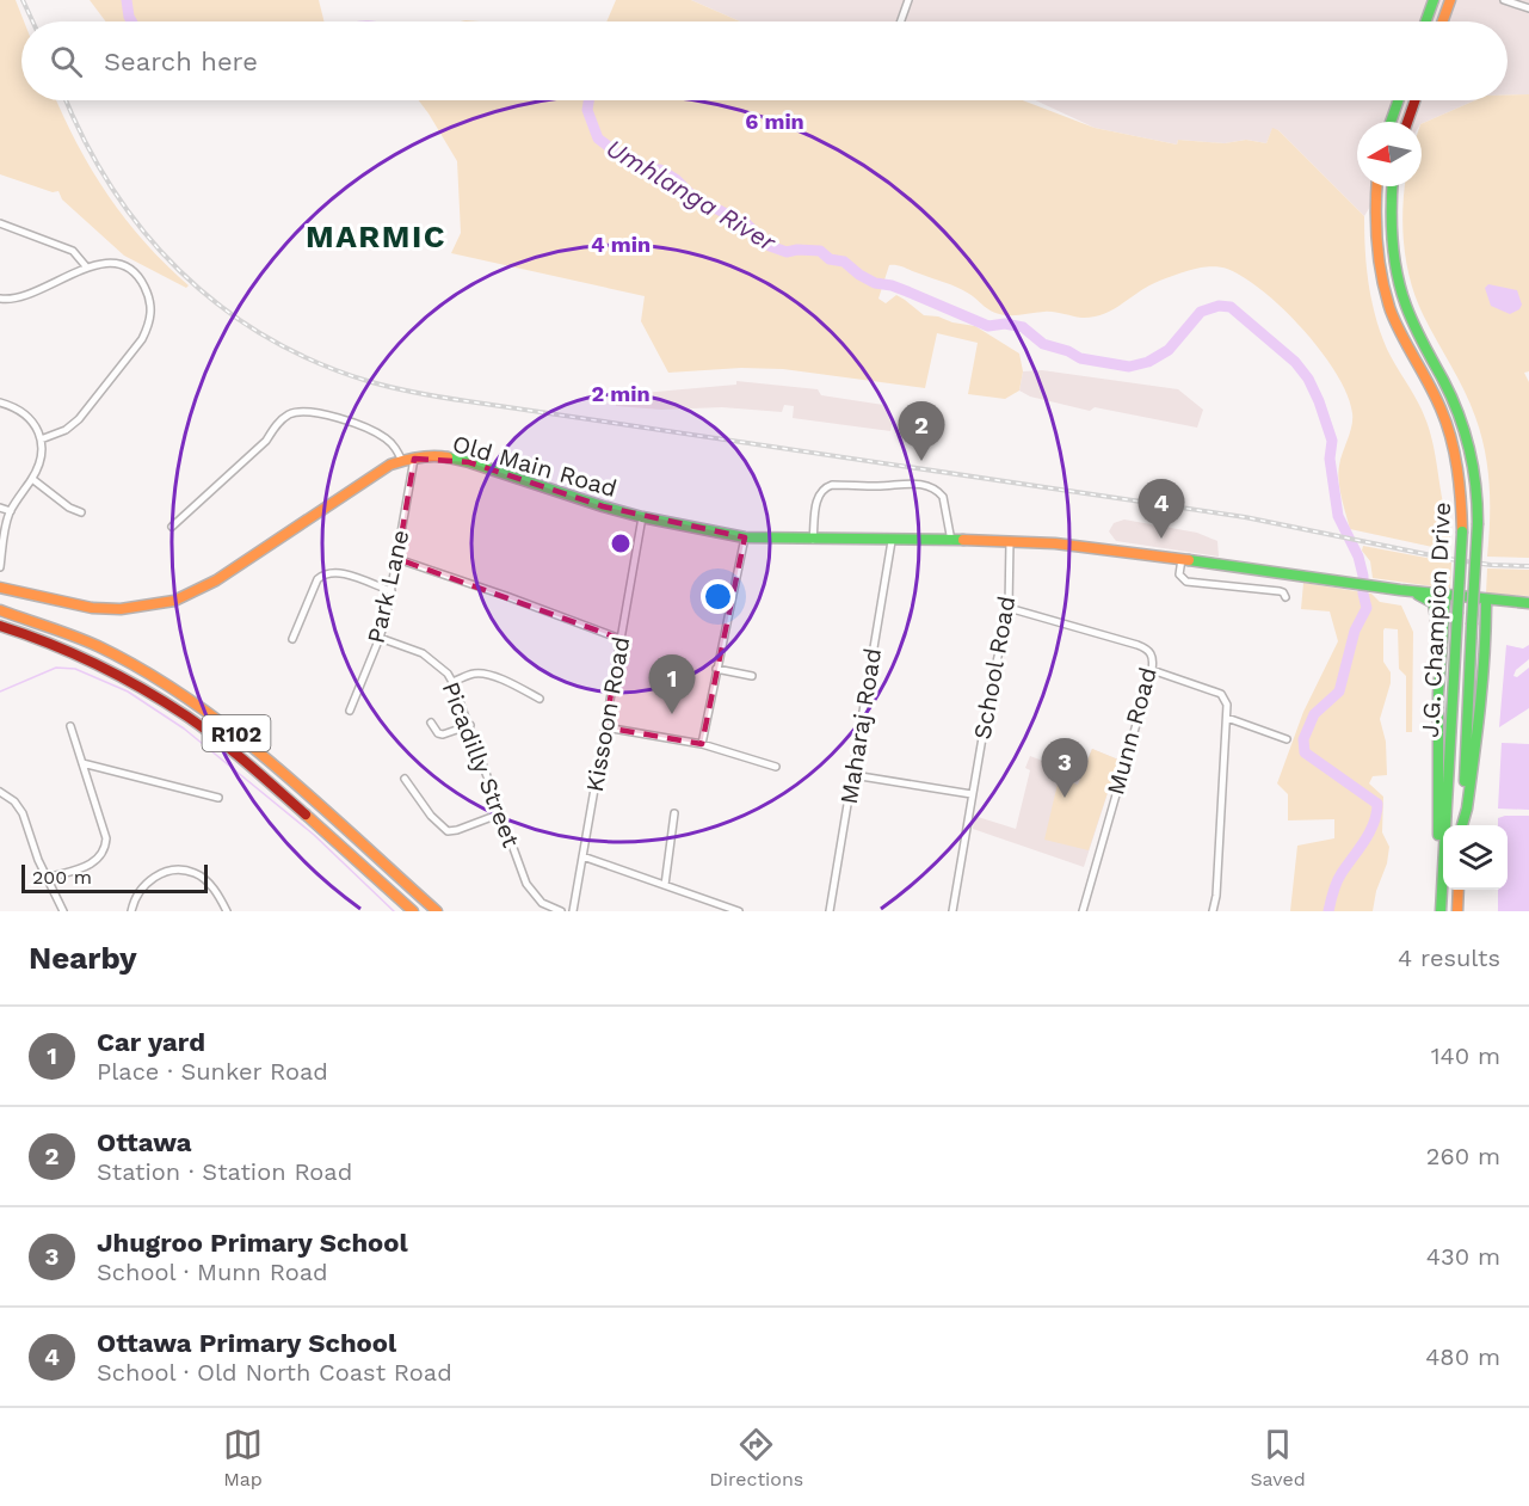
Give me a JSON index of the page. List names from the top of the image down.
{
  "streets": {
    "street": [
      "Old Main Road",
      "Park Lane",
      "J.G. Champion Drive",
      "School Road",
      "Kissoon Road",
      "Maharaj Road",
      "Munn Road",
      "R102",
      "Picadilly Street"
    ]
  },
  "crossings": [
    ["Old Main Road", "Park Lane"],
    ["Old Main Road", "School Road"],
    ["Old Main Road", "Kissoon Road"],
    ["Old Main Road", "Maharaj Road"],
    ["Park Lane", "Picadilly Street"],
    ["School Road", "Munn Road"]
  ],
  "districts": ["MARMIC"],
  "water": ["Umhlanga River"],
  "scale_bar": "200 m",
  "north": "left",
  "page": {
    "search": "Search here",
    "pins": [
      "2",
      "4",
      "1",
      "3"
    ],
    "scale": "200 m",
    "heading": ["Nearby", "4 results"],
    "list": [
      {
        "mark": "1",
        "name": "Car yard",
        "note": "Place · Sunker Road",
        "value": "140 m"
      },
      {
        "mark": "2",
        "name": "Ottawa",
        "note": "Station · Station Road",
        "value": "260 m"
      },
      {
        "mark": "3",
        "name": "Jhugroo Primary School",
        "note": "School · Munn Road",
        "value": "430 m"
      },
      {
        "mark": "4",
        "name": "Ottawa Primary School",
        "note": "School · Old North Coast Road",
        "value": "480 m"
      }
    ],
    "nav": ["Map", "Directions", "Saved"]
  },
  "rings": ["6 min", "4 min", "2 min"]
}
